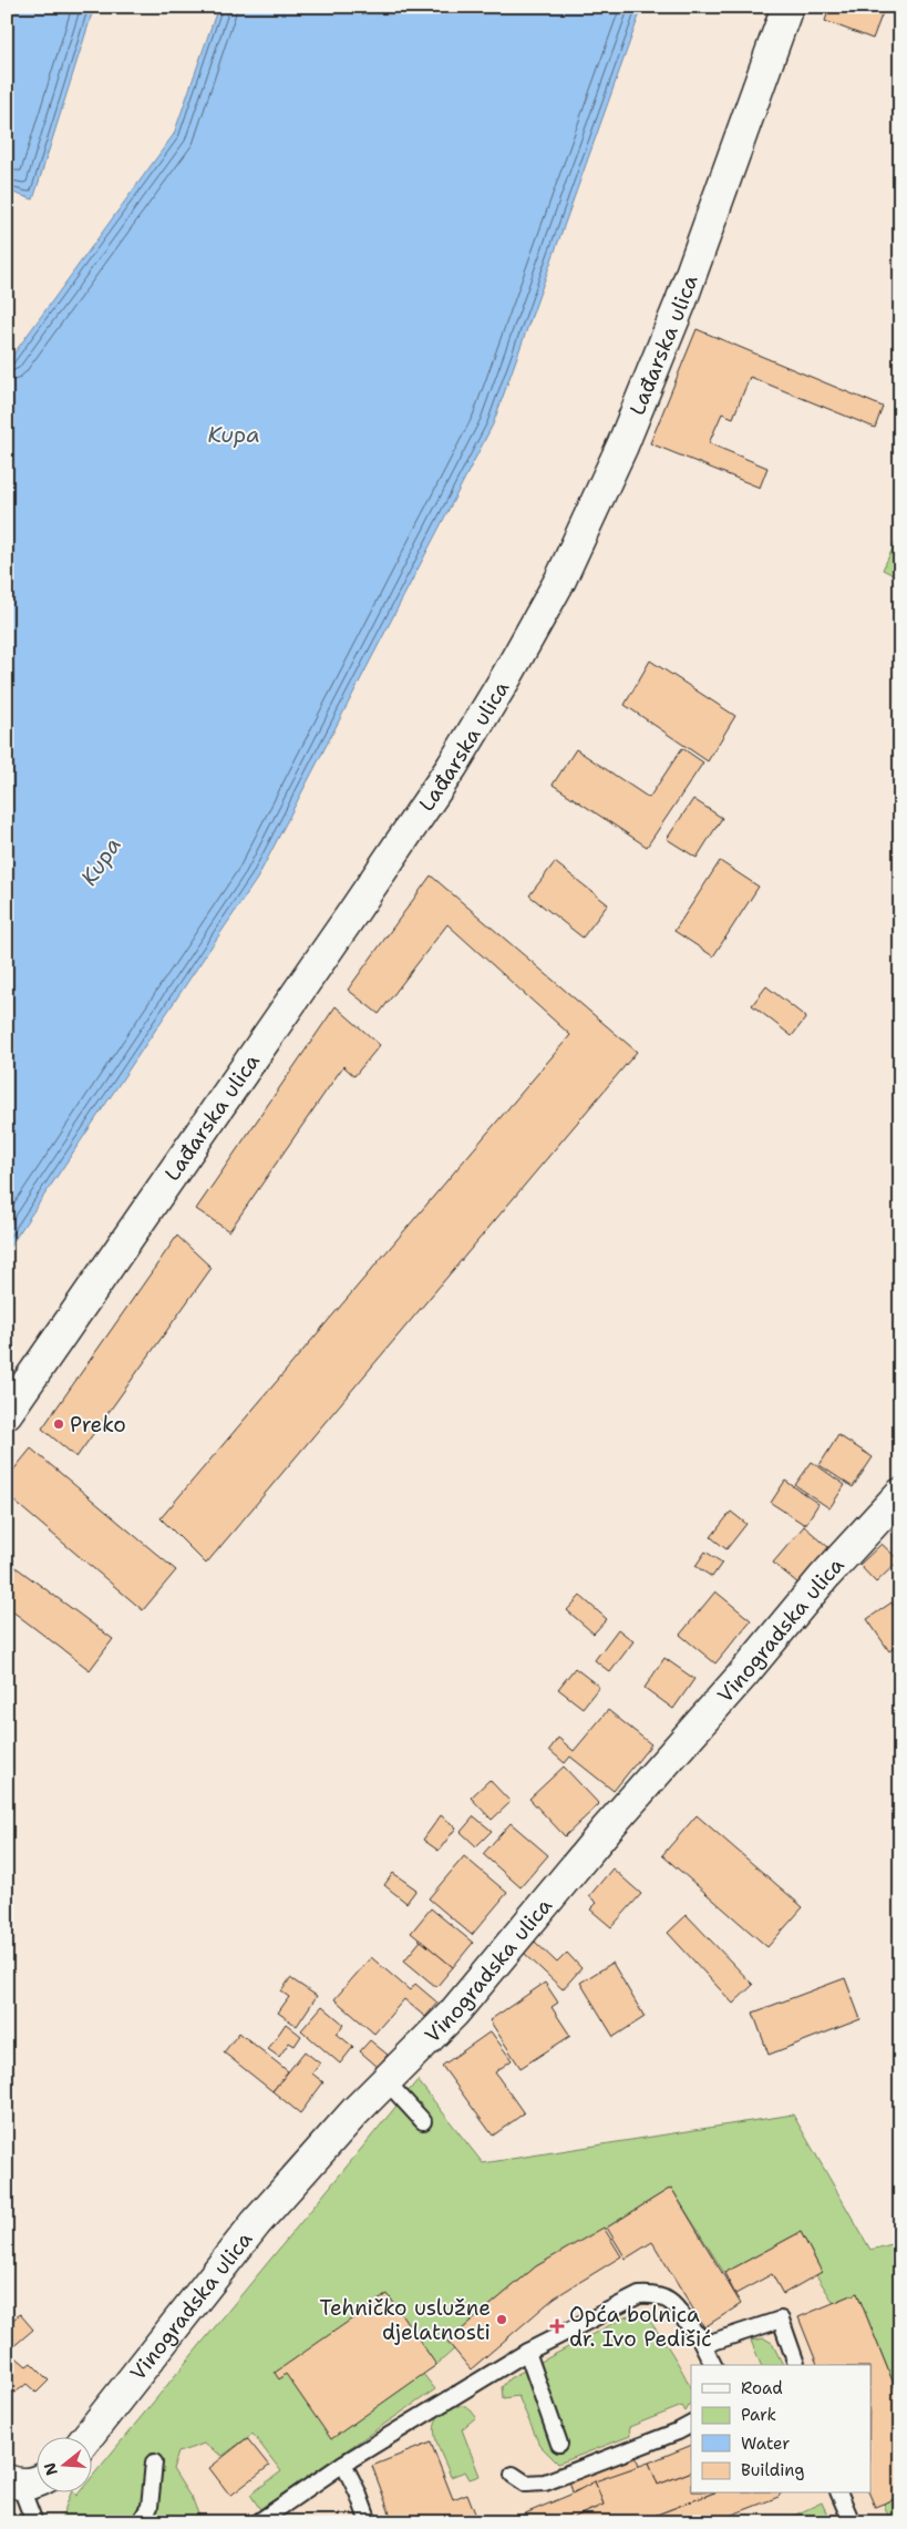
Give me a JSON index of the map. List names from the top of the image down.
{
  "streets": {
    "street": ["Lađarska ulica", "Vinogradska ulica"]
  },
  "water": ["Kupa"],
  "places": {
    "other": ["Preko", "Tehničko uslužne djelatnosti"],
    "health": ["Opća bolnica dr. Ivo Pedišić"]
  },
  "legend": [
    "Road",
    "Park",
    "Water",
    "Building"
  ],
  "north": "left"
}
